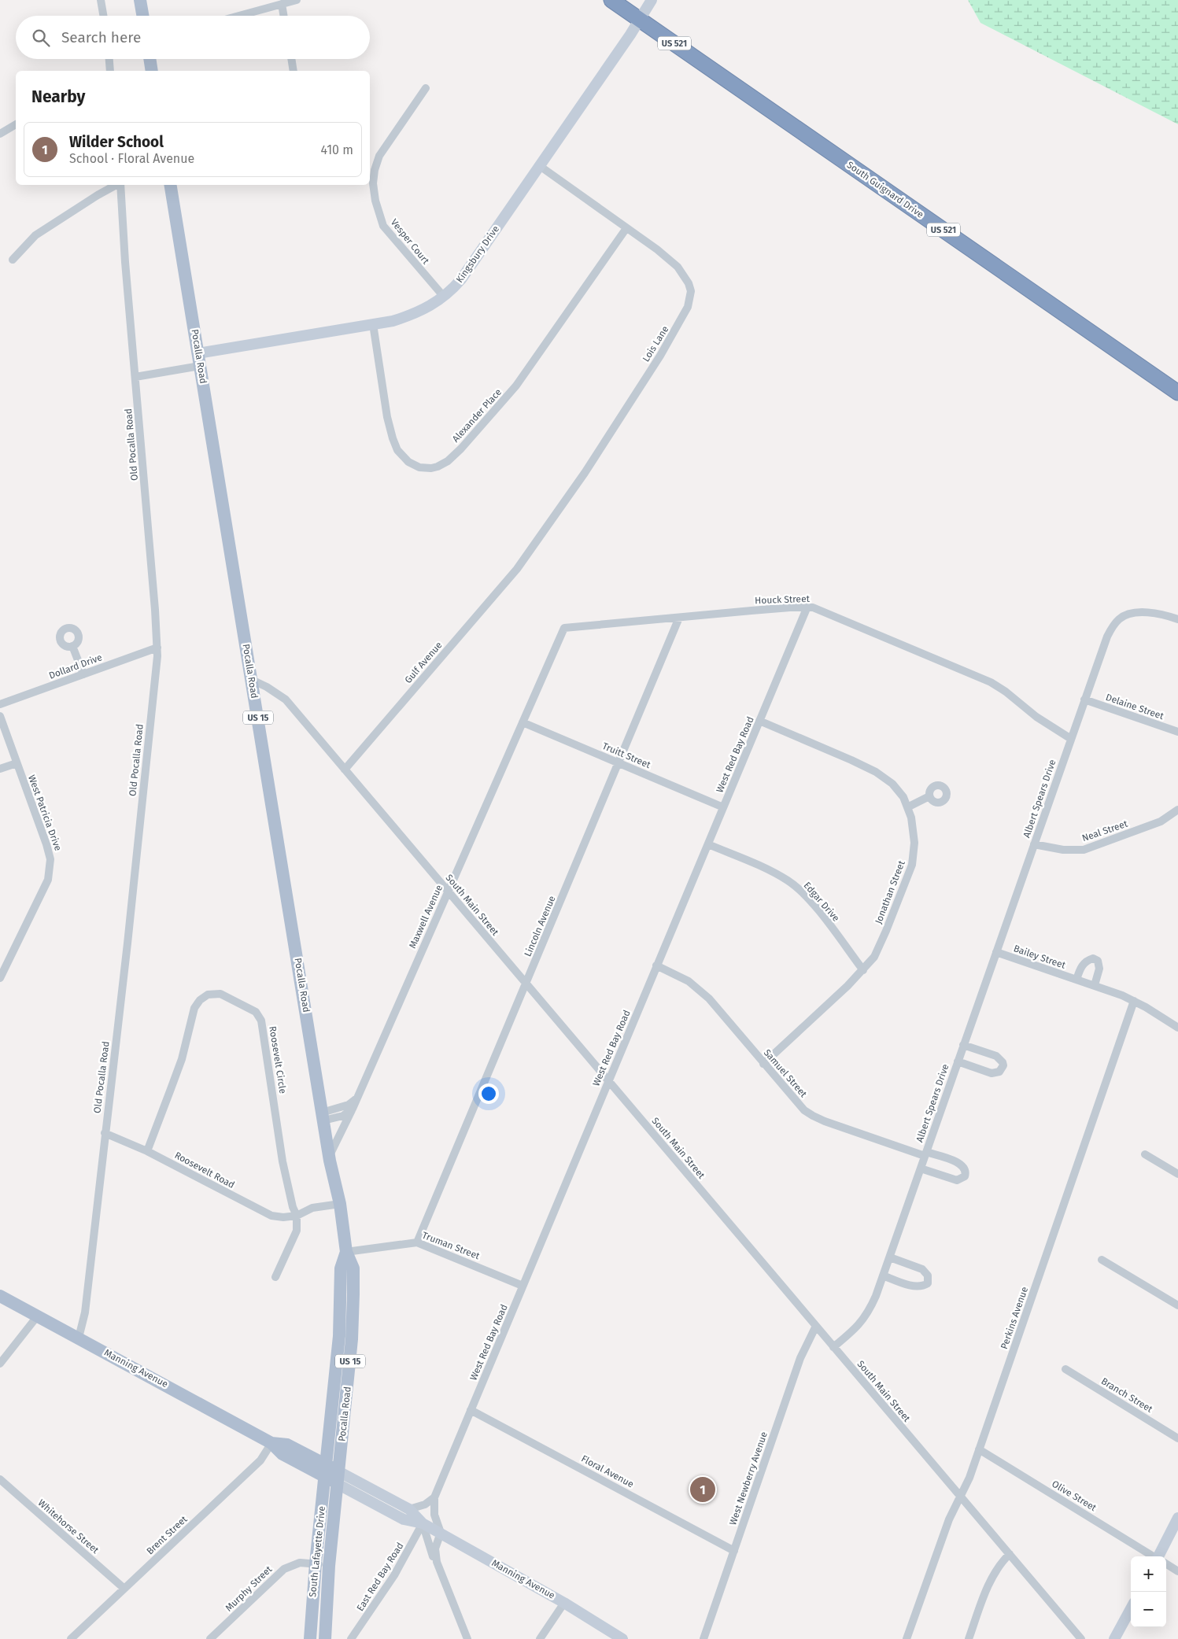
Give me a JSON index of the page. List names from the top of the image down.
{
  "streets": {
    "highway": ["US 521", "South Guignard Drive"],
    "main road": [
      "Pocalla Road",
      "US 15",
      "Manning Avenue",
      "South Lafayette Drive"
    ],
    "street": [
      "Vesper Court",
      "Kingsbury Drive",
      "Lois Lane",
      "Alexander Place",
      "Old Pocalla Road",
      "Houck Street",
      "Gulf Avenue",
      "Dollard Drive",
      "Delaine Street",
      "West Red Bay Road",
      "Truitt Street",
      "Albert Spears Drive",
      "West Patricia Drive",
      "Neal Street",
      "Jonathan Street",
      "Edgar Drive",
      "South Main Street",
      "Maxwell Avenue",
      "Lincoln Avenue",
      "Bailey Street",
      "Roosevelt Circle",
      "Samuel Street",
      "Roosevelt Road",
      "Truman Street",
      "Perkins Avenue",
      "Branch Street",
      "Floral Avenue",
      "West Newberry Avenue",
      "Olive Street",
      "Whitehorse Street",
      "Brent Street",
      "East Red Bay Road",
      "Murphy Street"
    ]
  },
  "crossings": [
    ["South Guignard Drive", "Kingsbury Drive"],
    ["Vesper Court", "Kingsbury Drive"],
    ["Kingsbury Drive", "Lois Lane"],
    ["Kingsbury Drive", "Pocalla Road"],
    ["Kingsbury Drive", "Alexander Place"],
    ["Lois Lane", "Alexander Place"],
    ["Lois Lane", "Gulf Avenue"],
    ["Pocalla Road", "South Main Street"],
    ["Pocalla Road", "Maxwell Avenue"],
    ["Pocalla Road", "Truman Street"],
    ["Pocalla Road", "Manning Avenue"],
    ["Pocalla Road", "South Lafayette Drive"],
    ["Old Pocalla Road", "Dollard Drive"],
    ["Old Pocalla Road", "Roosevelt Road"],
    ["Old Pocalla Road", "Manning Avenue"],
    ["Houck Street", "West Red Bay Road"],
    ["Houck Street", "Truitt Street"],
    ["Houck Street", "Albert Spears Drive"],
    ["Houck Street", "Maxwell Avenue"],
    ["Houck Street", "Lincoln Avenue"],
    ["Gulf Avenue", "South Main Street"],
    ["Delaine Street", "Albert Spears Drive"],
    ["West Red Bay Road", "Truitt Street"],
    ["West Red Bay Road", "Jonathan Street"],
    ["West Red Bay Road", "Edgar Drive"],
    ["West Red Bay Road", "South Main Street"],
    ["West Red Bay Road", "Samuel Street"],
    ["West Red Bay Road", "Truman Street"],
    ["West Red Bay Road", "Manning Avenue"],
    ["West Red Bay Road", "Floral Avenue"],
    ["Truitt Street", "Maxwell Avenue"],
    ["Truitt Street", "Lincoln Avenue"],
    ["Albert Spears Drive", "Neal Street"],
    ["Albert Spears Drive", "South Main Street"],
    ["Albert Spears Drive", "Bailey Street"],
    ["Albert Spears Drive", "Samuel Street"],
    ["Jonathan Street", "Edgar Drive"],
    ["Jonathan Street", "Samuel Street"],
    ["South Main Street", "Maxwell Avenue"],
    ["South Main Street", "Lincoln Avenue"],
    ["South Main Street", "Perkins Avenue"],
    ["South Main Street", "West Newberry Avenue"],
    ["Lincoln Avenue", "Truman Street"],
    ["Bailey Street", "Perkins Avenue"],
    ["Roosevelt Circle", "Roosevelt Road"],
    ["Perkins Avenue", "Olive Street"],
    ["Manning Avenue", "Brent Street"],
    ["Manning Avenue", "South Lafayette Drive"],
    ["Manning Avenue", "East Red Bay Road"],
    ["Floral Avenue", "West Newberry Avenue"],
    ["Whitehorse Street", "Brent Street"],
    ["South Lafayette Drive", "Murphy Street"]
  ],
  "page": {
    "search": "Search here",
    "heading": "Nearby",
    "list": [
      {
        "mark": "1",
        "name": "Wilder School",
        "note": "School · Floral Avenue",
        "value": "410 m"
      }
    ],
    "pins": "1",
    "map_buttons": ["+", "−"]
  }
}
